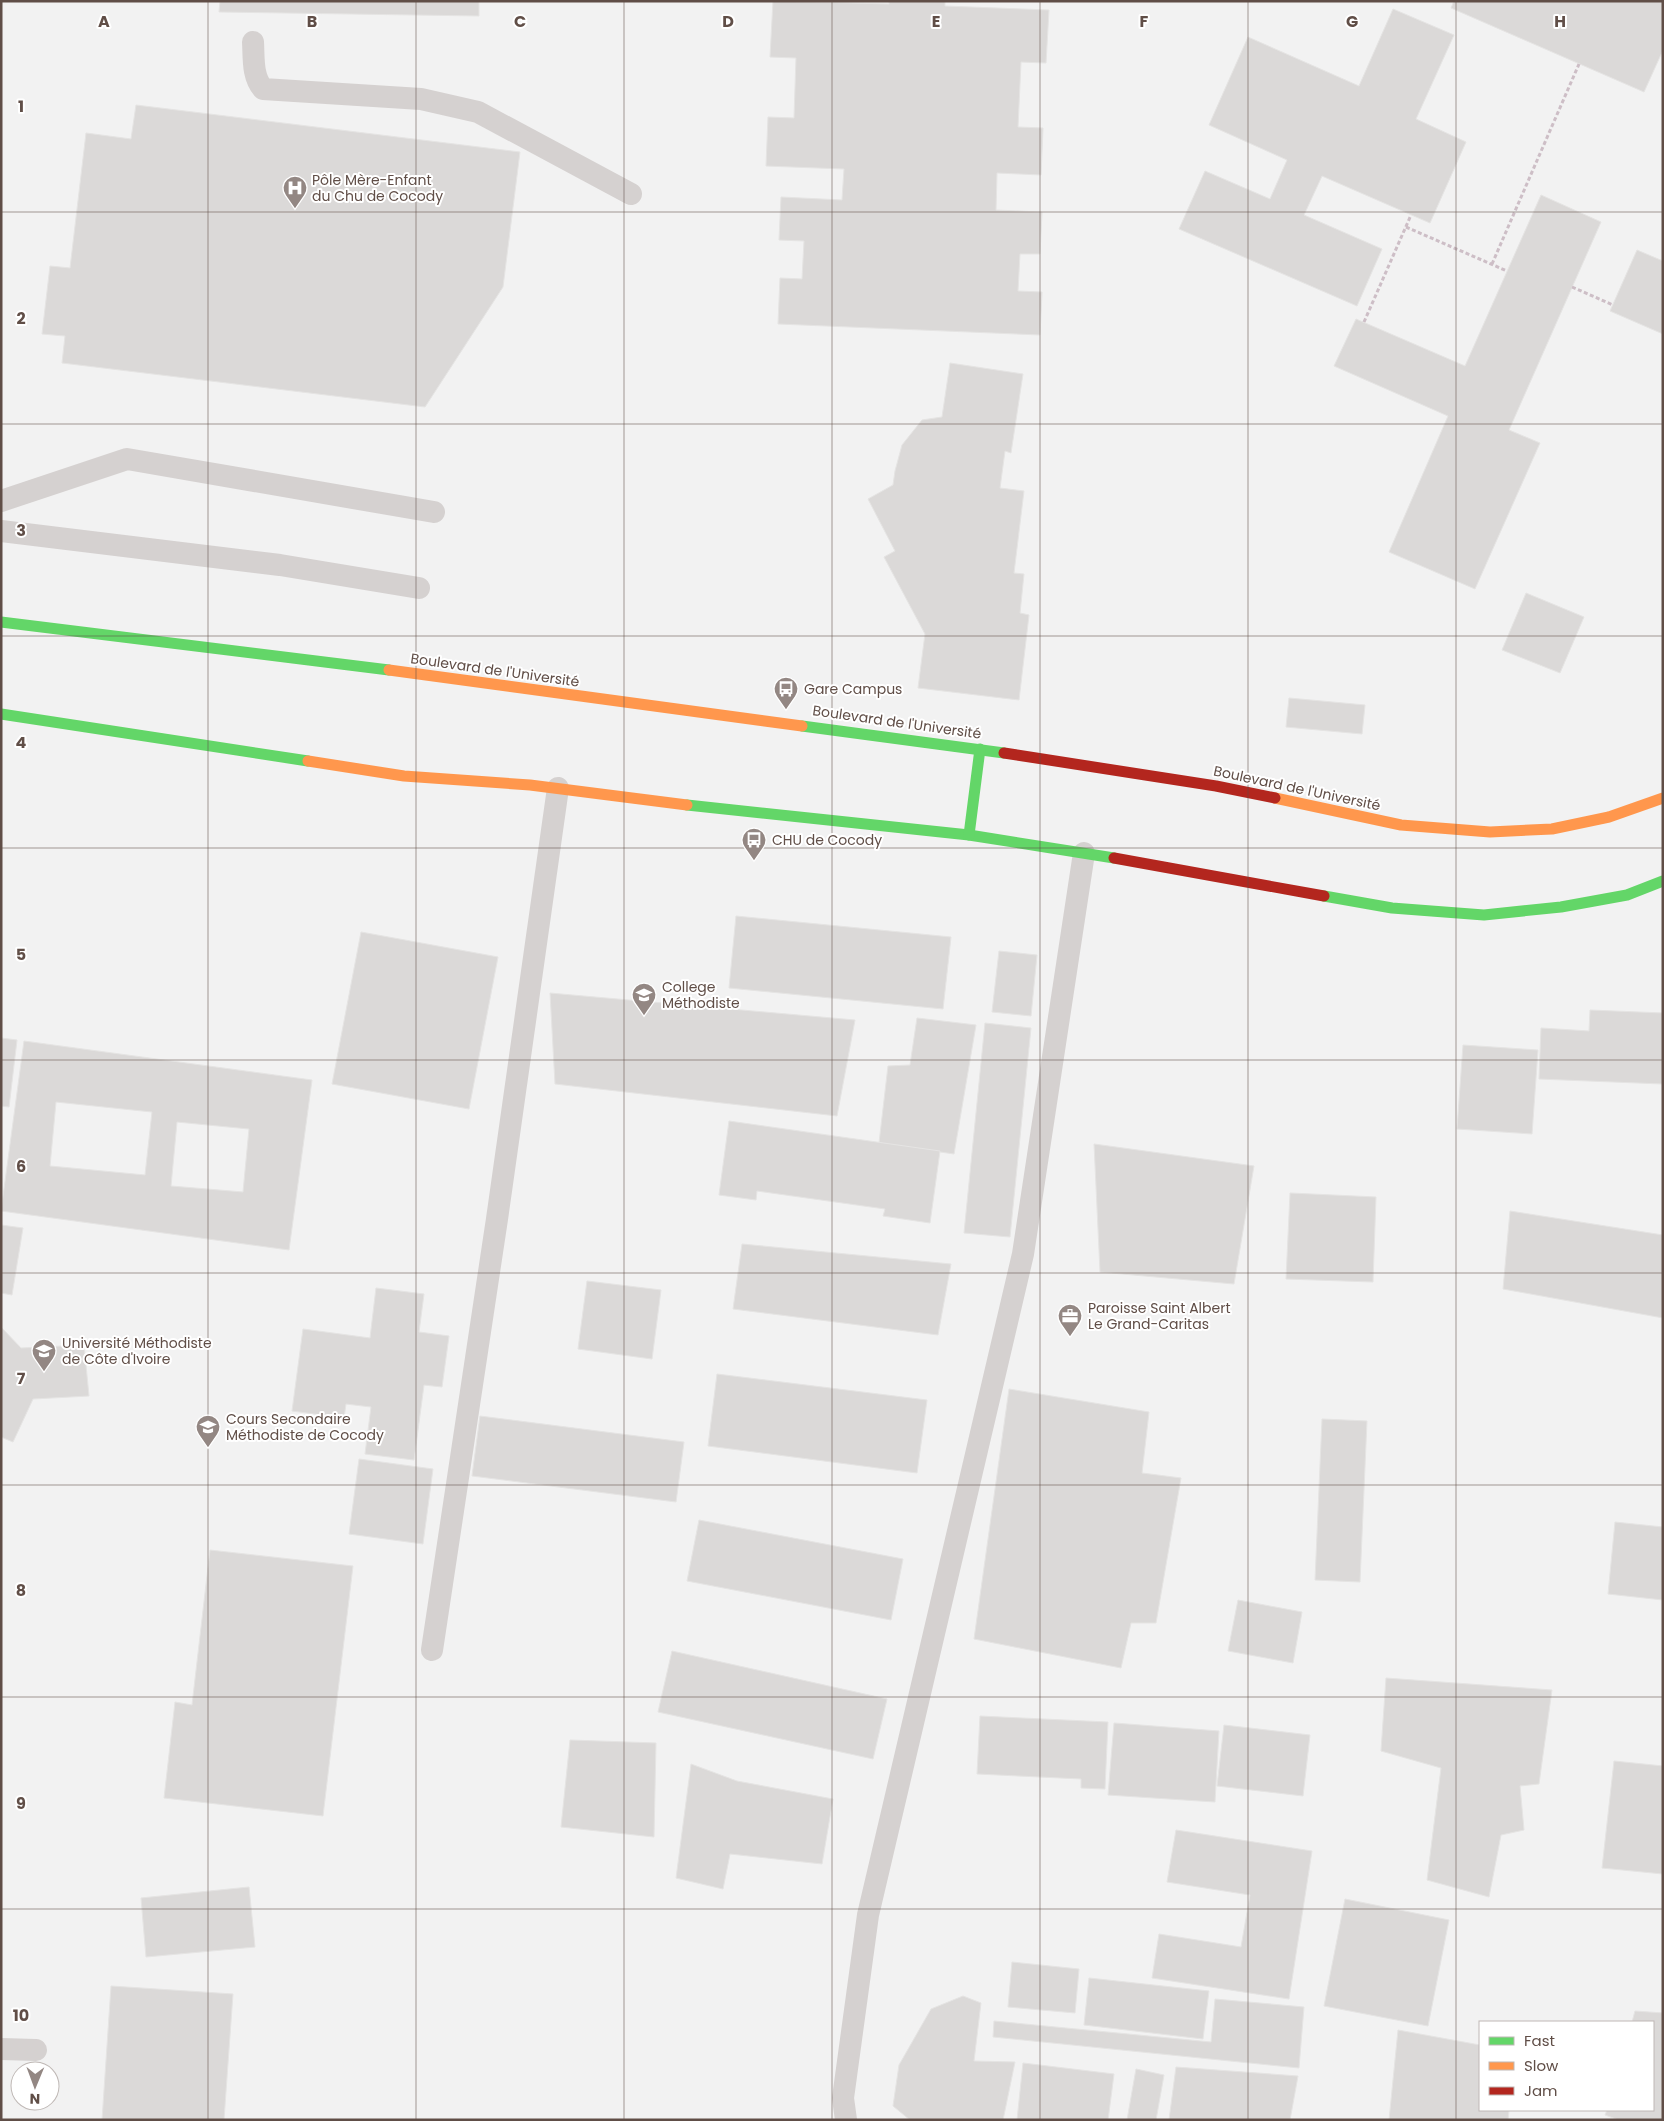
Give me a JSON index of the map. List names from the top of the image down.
{
  "streets": {
    "street": ["Boulevard de l'Université"]
  },
  "places": {
    "hospital": ["Pôle Mère-Enfant du Chu de Cocody"],
    "bus stop": ["Gare Campus", "CHU de Cocody"],
    "school or university": ["College Méthodiste", "Université Méthodiste de Côte d'Ivoire", "Cours Secondaire Méthodiste de Cocody"],
    "office": ["Paroisse Saint Albert Le Grand-Caritas"]
  },
  "legend": ["Fast", "Slow", "Jam"],
  "north": "bottom",
  "grid": {
    "columns": [
      "A",
      "B",
      "C",
      "D",
      "E",
      "F",
      "G",
      "H"
    ],
    "rows": [
      "1",
      "2",
      "3",
      "4",
      "5",
      "6",
      "7",
      "8",
      "9",
      "10"
    ]
  }
}
